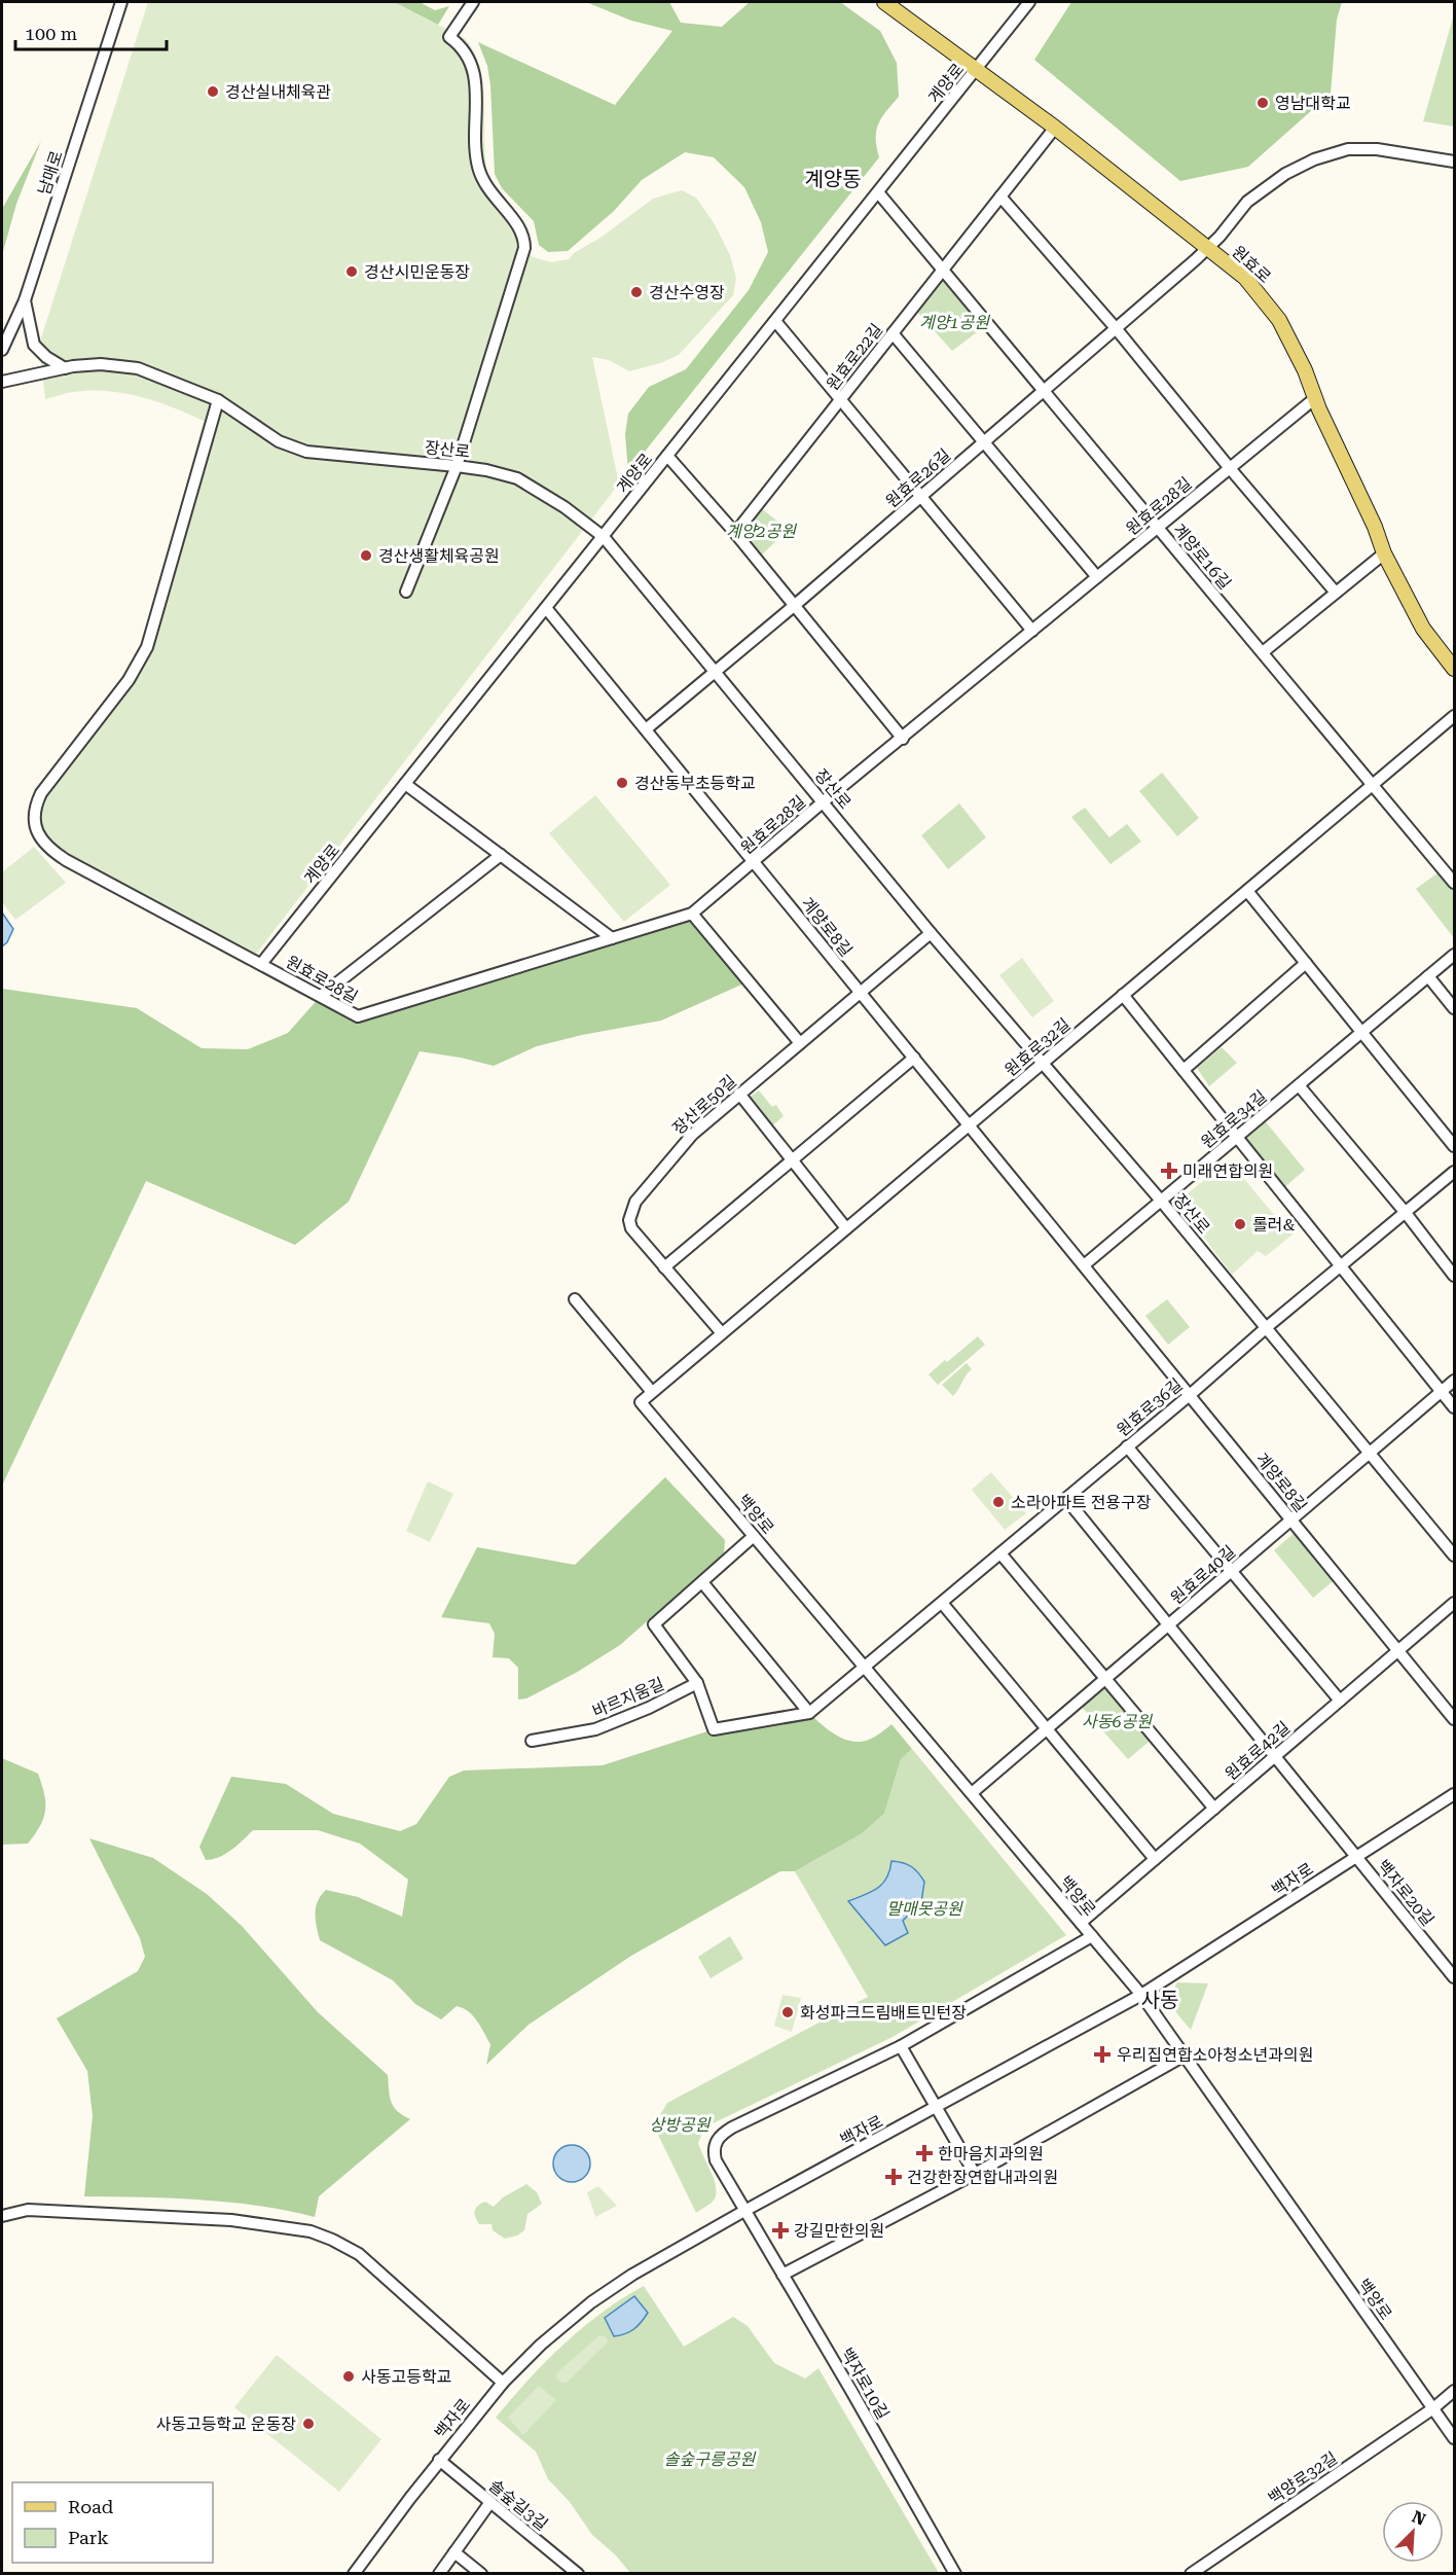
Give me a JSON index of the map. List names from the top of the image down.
{
  "streets": {
    "main road": ["원효로"],
    "street": [
      "계양로",
      "남매로",
      "원효로22길",
      "장산로",
      "원효로26길",
      "원효로28길",
      "계양로16길",
      "계양로8길",
      "원효로32길",
      "장산로50길",
      "원효로34길",
      "원효로36길",
      "백양로",
      "원효로40길",
      "바르지움길",
      "원효로42길",
      "백자로",
      "백자로20길",
      "백자로10길",
      "백양로32길",
      "솔숲길3길"
    ]
  },
  "crossings": [
    ["계양로", "원효로"],
    ["계양로", "장산로"],
    ["계양로", "원효로28길"],
    ["계양로", "계양로16길"],
    ["계양로", "계양로8길"],
    ["원효로", "원효로22길"],
    ["원효로", "원효로26길"],
    ["원효로", "원효로28길"],
    ["원효로22길", "계양로16길"],
    ["장산로", "원효로26길"],
    ["장산로", "원효로28길"],
    ["장산로", "원효로32길"],
    ["장산로", "장산로50길"],
    ["장산로", "원효로34길"],
    ["장산로", "원효로36길"],
    ["장산로", "원효로40길"],
    ["원효로26길", "계양로16길"],
    ["원효로26길", "계양로8길"],
    ["원효로28길", "계양로16길"],
    ["원효로28길", "계양로8길"],
    ["계양로16길", "원효로32길"],
    ["계양로8길", "원효로32길"],
    ["계양로8길", "장산로50길"],
    ["계양로8길", "원효로36길"],
    ["계양로8길", "원효로40길"],
    ["계양로8길", "원효로42길"],
    ["원효로32길", "장산로50길"],
    ["원효로32길", "백양로"],
    ["원효로36길", "백양로"],
    ["원효로36길", "백자로20길"],
    ["백양로", "원효로40길"],
    ["백양로", "원효로42길"],
    ["백양로", "백자로"],
    ["백양로", "백양로32길"],
    ["원효로40길", "백자로20길"],
    ["원효로42길", "백자로20길"],
    ["백자로", "백자로20길"],
    ["백자로", "백자로10길"],
    ["백자로", "솔숲길3길"]
  ],
  "districts": ["계양동", "사동"],
  "parks": [
    "계양1공원",
    "계양2공원",
    "사동6공원",
    "말매못공원",
    "상방공원",
    "솔숲구릉공원"
  ],
  "places": {
    "other": [
      "경산실내체육관",
      "영남대학교",
      "경산시민운동장",
      "경산수영장",
      "경산생활체육공원",
      "경산동부초등학교",
      "롤러&",
      "소라아파트 전용구장",
      "화성파크드림배트민턴장",
      "사동고등학교",
      "사동고등학교 운동장"
    ],
    "health": [
      "미래연합의원",
      "우리집연합소아청소년과의원",
      "한마음치과의원",
      "건강한장연합내과의원",
      "강길만한의원"
    ]
  },
  "legend": ["Road", "Park"],
  "scale_bar": "100 m",
  "north": "top right"
}
